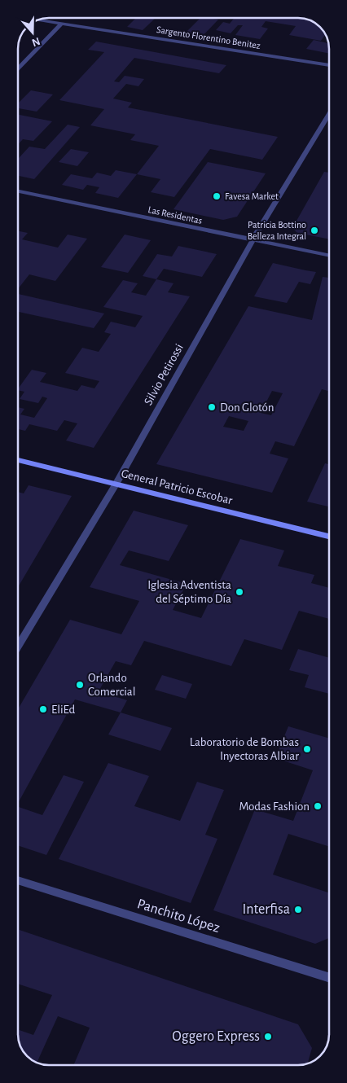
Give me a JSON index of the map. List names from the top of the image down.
{
  "streets": {
    "street": [
      "Sargento Florentino Benitez",
      "Las Residentas",
      "Silvio Petirossi",
      "General Patricio Escobar",
      "Panchito López"
    ]
  },
  "crossings": [
    ["Las Residentas", "Silvio Petirossi"],
    ["Silvio Petirossi", "General Patricio Escobar"]
  ],
  "places": [
    "Favesa Market",
    "Patricia Bottino Belleza Integral",
    "Don Glotón",
    "Iglesia Adventista del Séptimo Día",
    "Orlando Comercial",
    "EliEd",
    "Laboratorio de Bombas Inyectoras Albiar",
    "Modas Fashion",
    "Interfisa",
    "Oggero Express"
  ],
  "north": "bottom"
}
